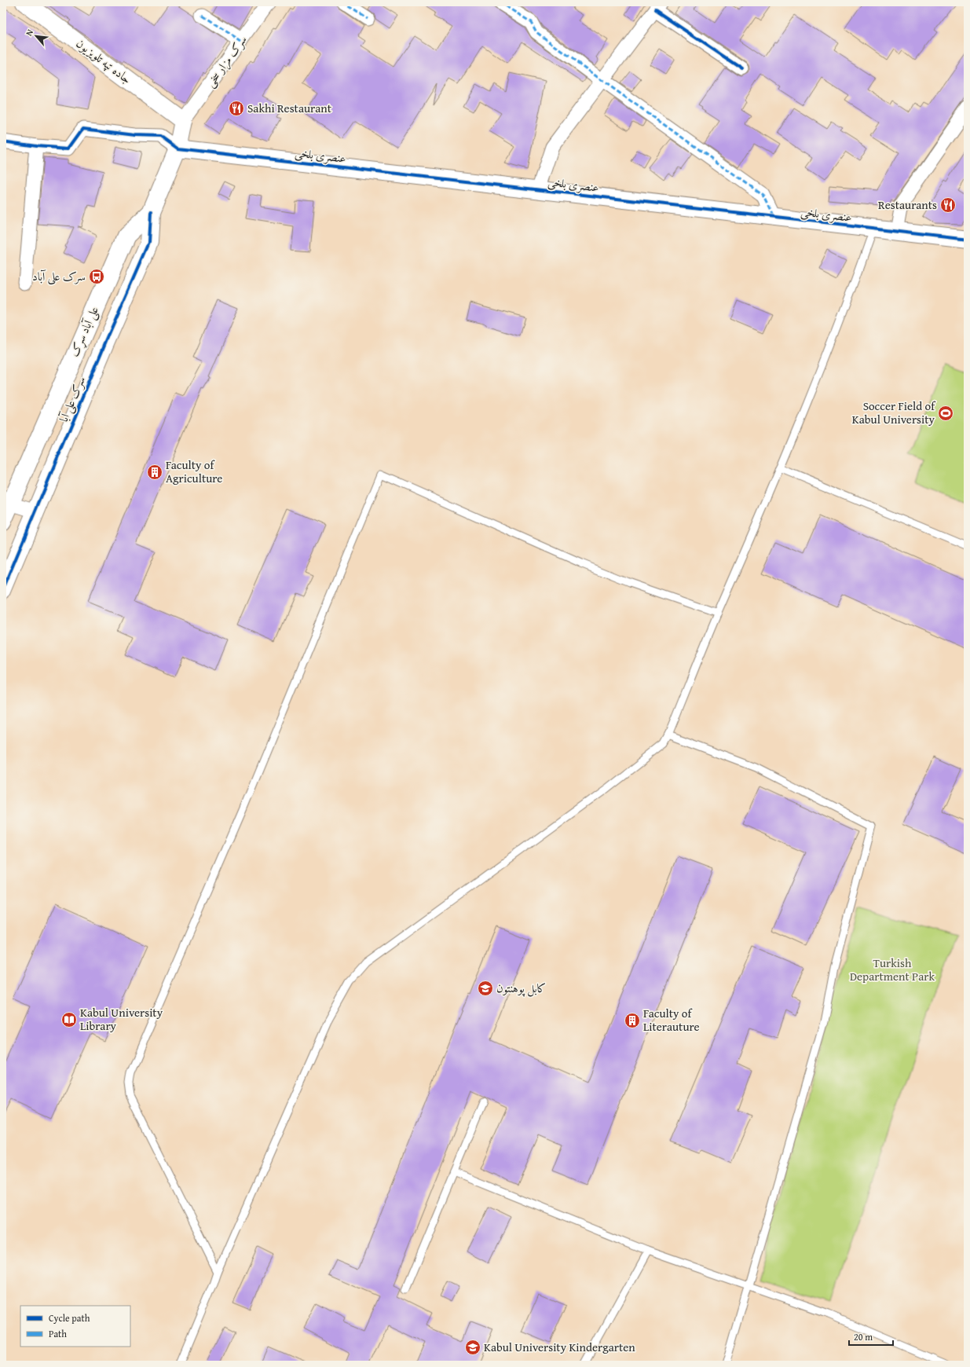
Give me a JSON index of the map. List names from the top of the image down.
{
  "streets": {
    "street": [
      "جاده تپه تلویزیون",
      "سرک مزار سخی",
      "عنصری بلخی",
      "علی آباد سړک",
      "سرک علی آبا"
    ]
  },
  "crossings": [
    ["جاده تپه تلویزیون", "سرک مزار سخی"],
    ["جاده تپه تلویزیون", "علی آباد سړک"],
    ["سرک مزار سخی", "علی آباد سړک"],
    ["عنصری بلخی", "علی آباد سړک"],
    ["علی آباد سړک", "سرک علی آبا"]
  ],
  "parks": ["Turkish Department Park"],
  "places": {
    "restaurant": ["Sakhi Restaurant", "Restaurants"],
    "bus stop": ["سرک علی آباد"],
    "sports": ["Soccer Field of Kabul University"],
    "building": ["Faculty of Agriculture", "Faculty of Literauture"],
    "school or university": ["کابل پوهنتون", "Kabul University Kindergarten"],
    "library": ["Kabul University Library"]
  },
  "legend": ["Cycle path", "Path"],
  "scale_bar": "20 m",
  "north": "top left"
}
